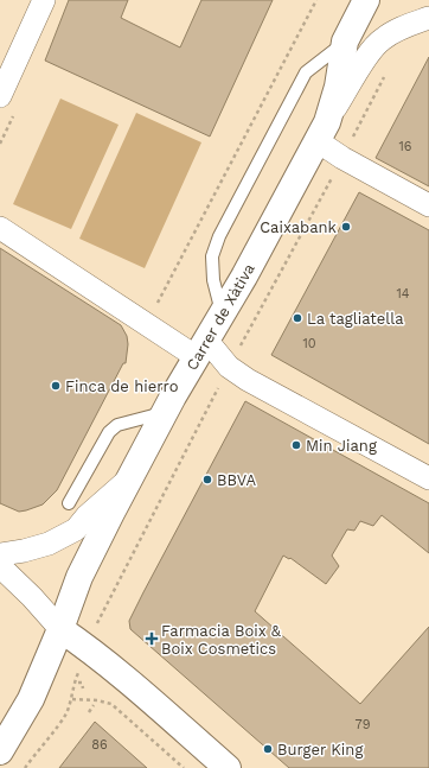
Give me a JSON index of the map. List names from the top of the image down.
{
  "streets": {
    "main road": ["Carrer de Xàtiva"]
  },
  "places": {
    "other": [
      "Caixabank",
      "La tagliatella",
      "Finca de hierro",
      "Min Jiang",
      "BBVA",
      "Burger King"
    ],
    "health": ["Farmacia Boix & Boix Cosmetics"]
  },
  "house_numbers": [
    "16",
    "14",
    "10",
    "79",
    "86"
  ]
}
